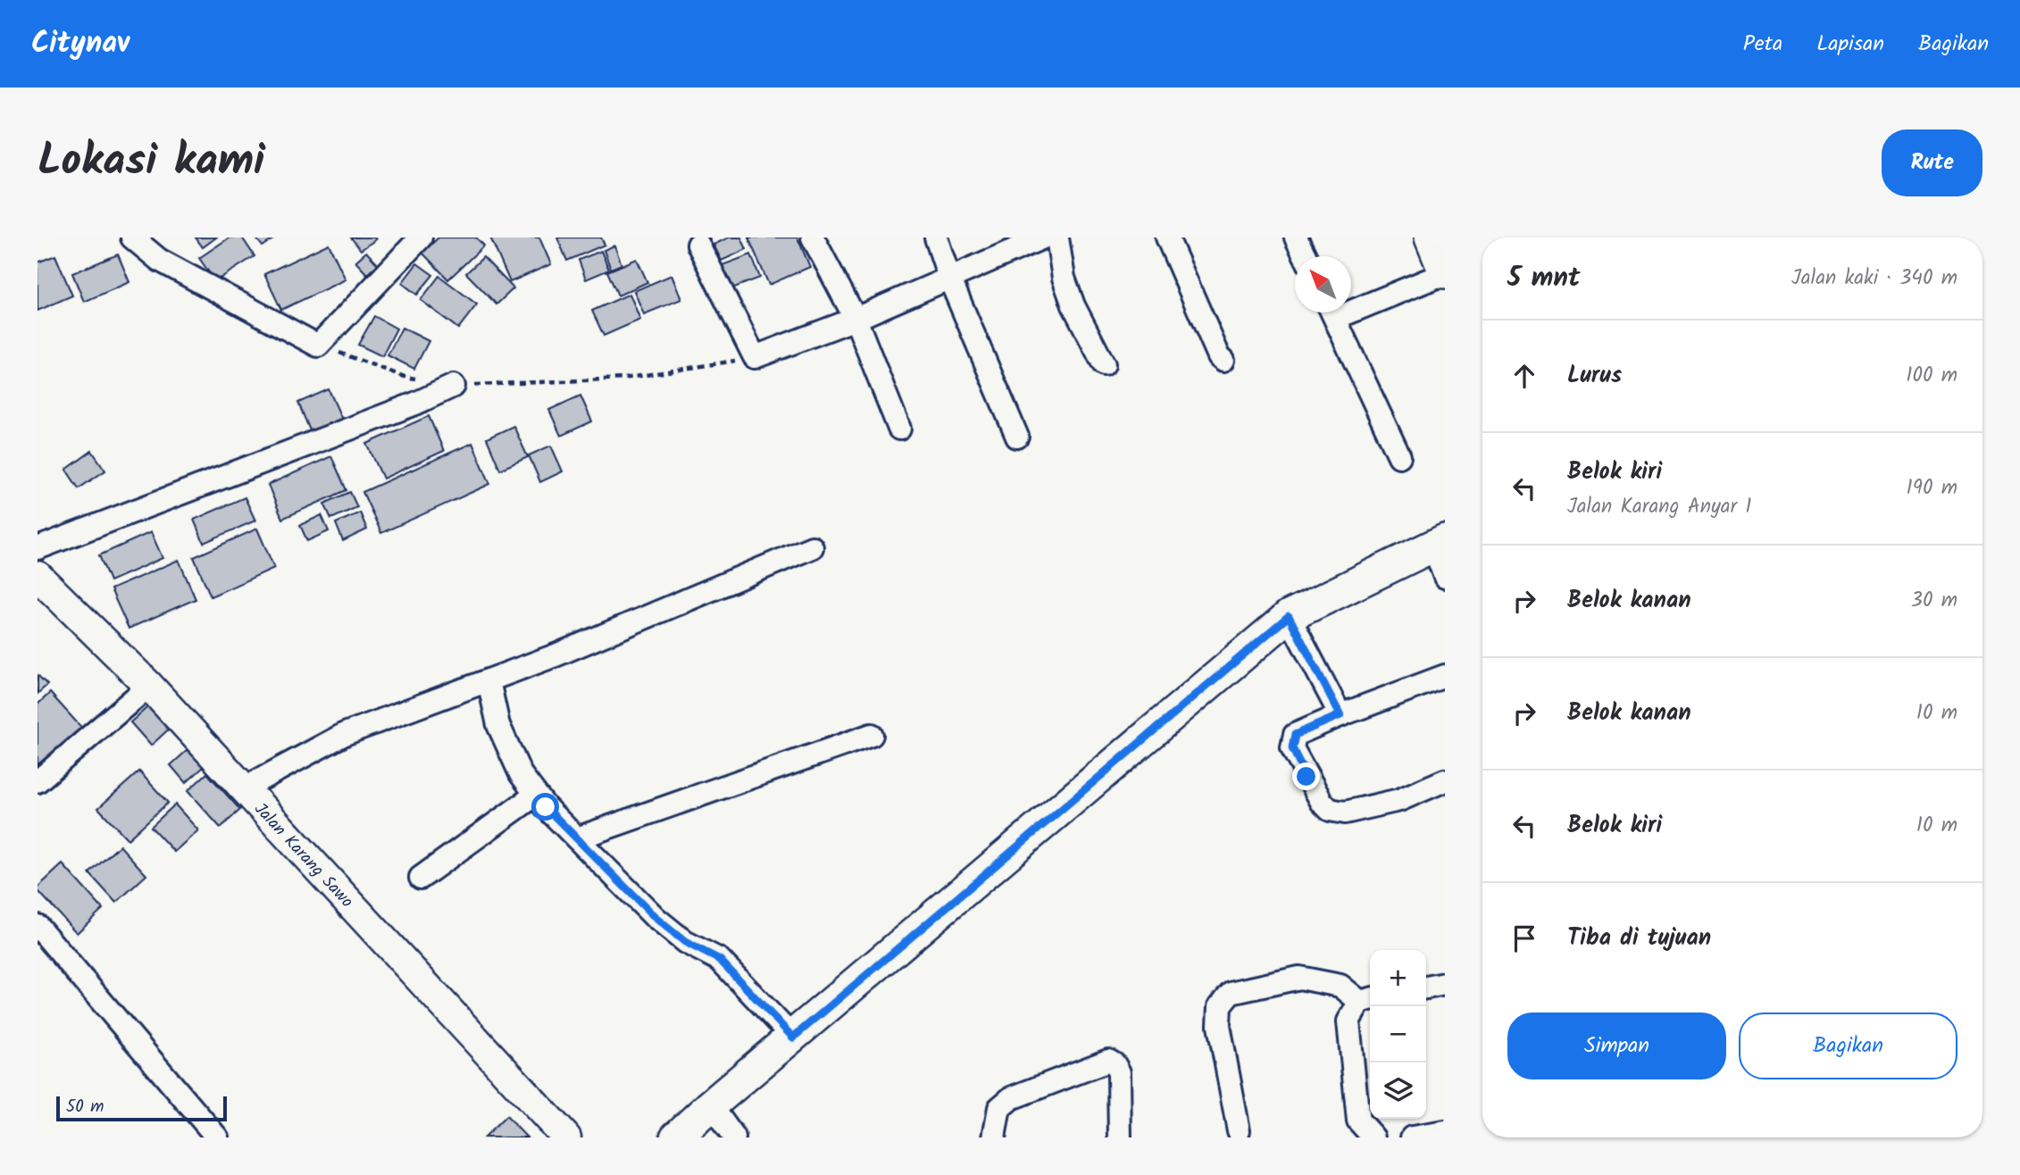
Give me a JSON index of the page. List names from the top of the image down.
{
  "streets": {
    "street": ["Jalan Karang Sawo"]
  },
  "scale_bar": "50 m",
  "north": "top left",
  "page": {
    "header": "Citynav",
    "nav": ["Peta", "Lapisan", "Bagikan"],
    "title": "Lokasi kami",
    "buttons": [
      "Rute",
      ["Simpan", "Bagikan"]
    ],
    "heading": ["5 mnt", "Jalan kaki · 340 m"],
    "list": [
      ["Lurus", "100 m"],
      ["Belok kiri", "Jalan Karang Anyar 1", "190 m"],
      ["Belok kanan", "30 m"],
      ["Belok kanan", "10 m"],
      ["Belok kiri", "10 m"],
      "Tiba di tujuan"
    ],
    "map_buttons": ["+", "−"],
    "scale": "50 m"
  }
}
